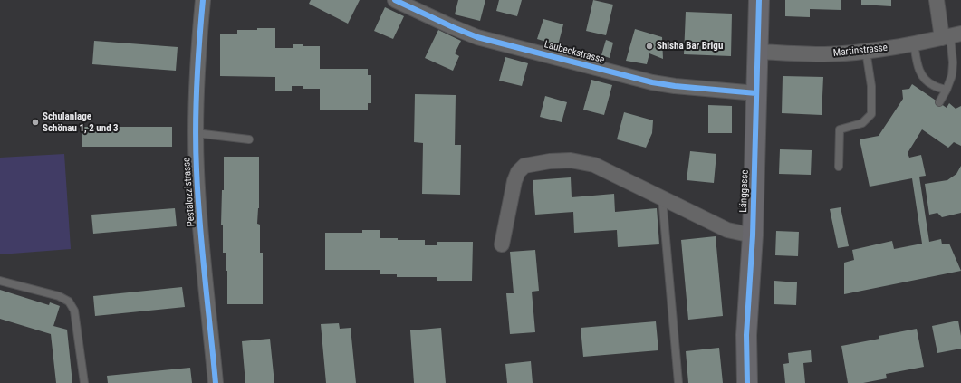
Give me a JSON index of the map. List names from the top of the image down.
{
  "streets": {
    "street": [
      "Martinstrasse",
      "Laubeckstrasse",
      "Länggasse",
      "Pestalozzistrasse"
    ]
  },
  "crossings": [
    ["Martinstrasse", "Länggasse"],
    ["Laubeckstrasse", "Länggasse"]
  ],
  "places": ["Shisha Bar Brigu", "Schulanlage Schönau 1, 2 und 3"]
}
